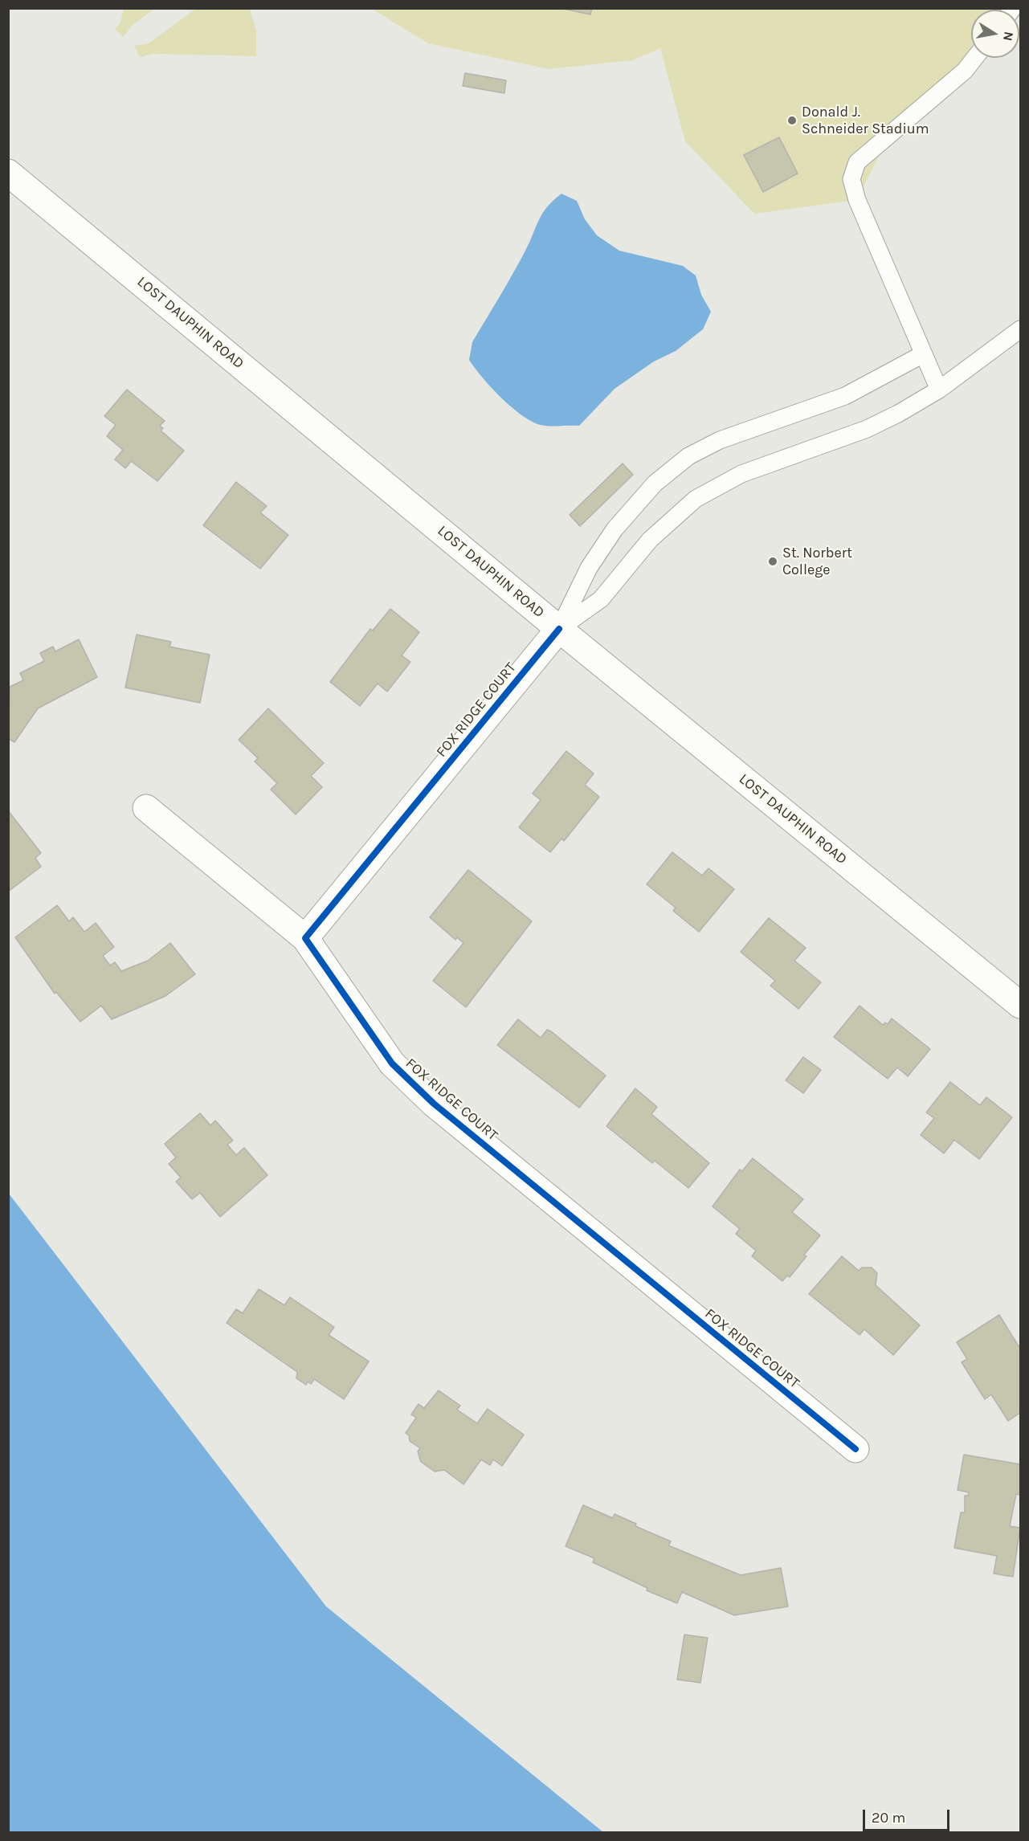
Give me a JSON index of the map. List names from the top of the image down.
{
  "streets": {
    "street": ["LOST DAUPHIN ROAD", "FOX RIDGE COURT"]
  },
  "crossings": [
    ["LOST DAUPHIN ROAD", "FOX RIDGE COURT"]
  ],
  "places": ["Donald J. Schneider Stadium", "St. Norbert College"],
  "scale_bar": "20 m",
  "north": "right"
}
